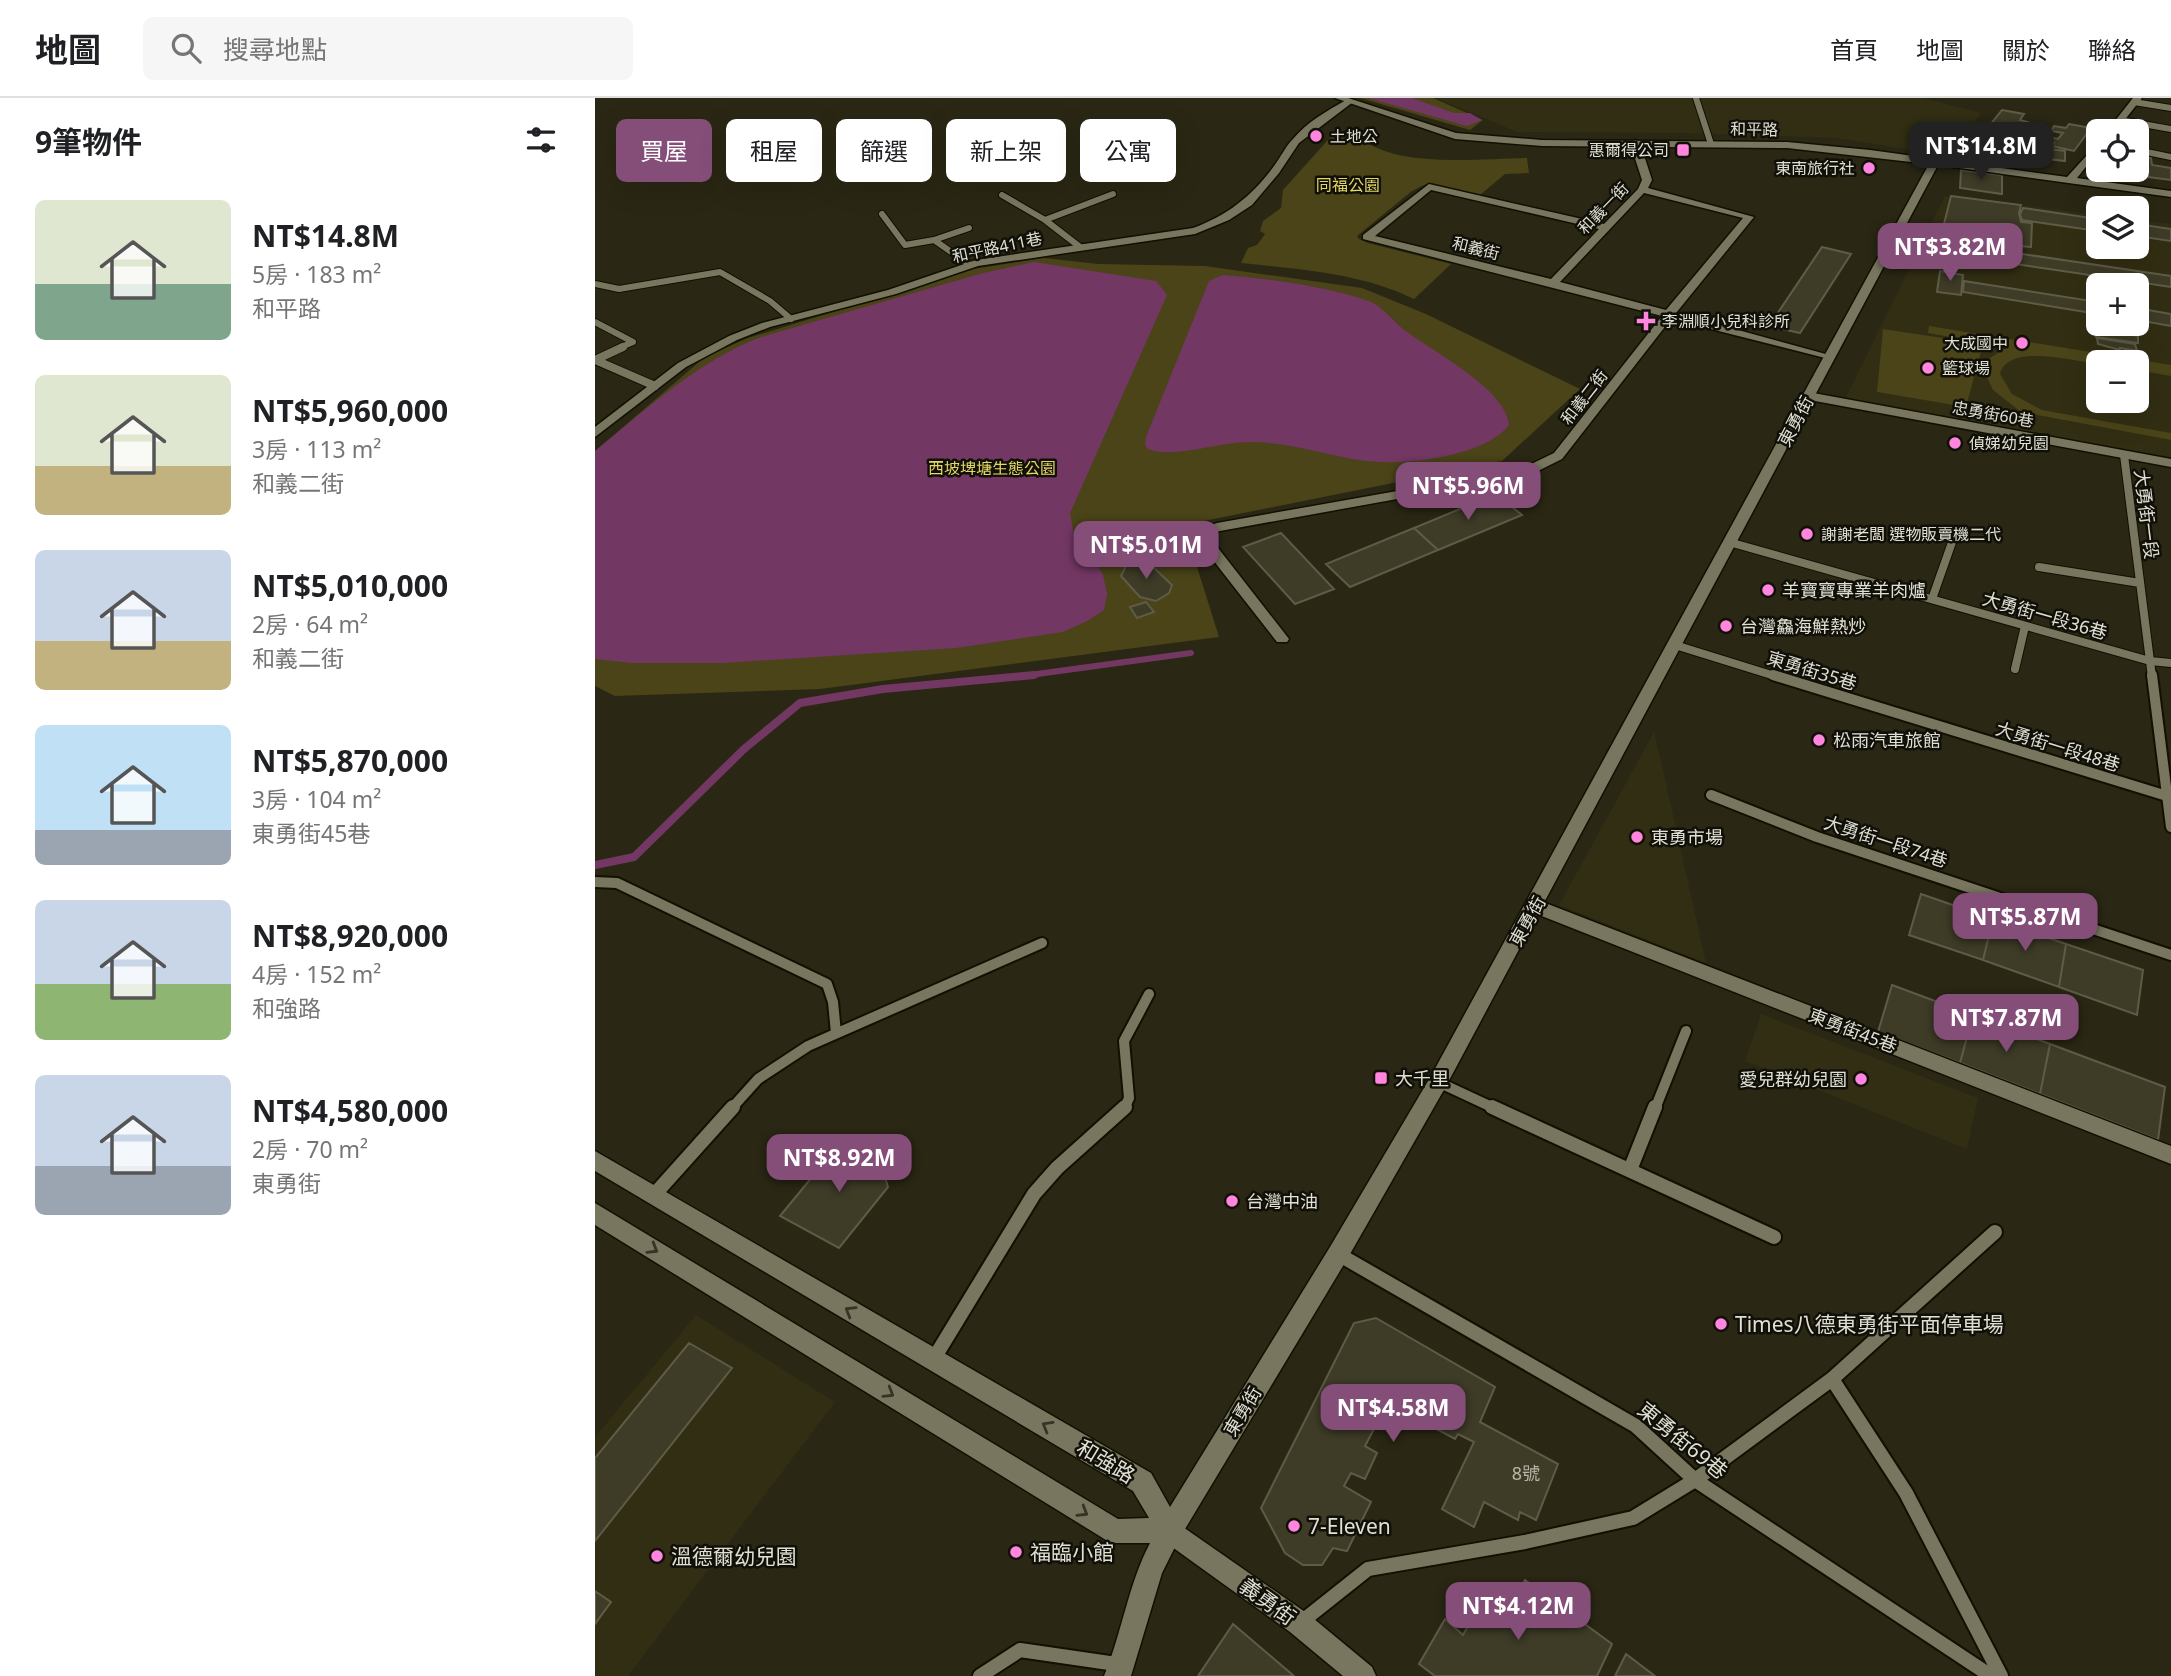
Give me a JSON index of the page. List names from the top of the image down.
{
  "streets": {
    "street": [
      "和平路",
      "和義一街",
      "和平路411巷",
      "和義街",
      "和義二街",
      "忠勇街60巷",
      "東勇街",
      "東勇街45巷",
      "和強路",
      "義勇街"
    ],
    "lane": [
      "大勇街一段",
      "大勇街一段36巷",
      "東勇街35巷",
      "大勇街一段48巷",
      "大勇街一段74巷",
      "東勇街69巷"
    ]
  },
  "crossings": [
    ["和平路", "和義一街"],
    ["和平路", "和平路411巷"],
    ["和平路", "東勇街"],
    ["和義一街", "和義街"],
    ["和義一街", "和義二街"],
    ["和義街", "和義二街"],
    ["和義街", "東勇街"],
    ["忠勇街60巷", "東勇街"],
    ["忠勇街60巷", "大勇街一段"],
    ["東勇街", "大勇街一段36巷"],
    ["東勇街", "東勇街35巷"],
    ["東勇街", "東勇街45巷"],
    ["東勇街", "東勇街69巷"],
    ["東勇街", "和強路"],
    ["東勇街", "義勇街"],
    ["大勇街一段", "大勇街一段36巷"],
    ["大勇街一段", "大勇街一段48巷"],
    ["東勇街35巷", "大勇街一段48巷"],
    ["和強路", "義勇街"]
  ],
  "parks": ["同福公園", "西坡埤塘生態公園"],
  "places": {
    "other": [
      "土地公",
      "東南旅行社",
      "大成國中",
      "籃球場",
      "偵娣幼兒園",
      "謝謝老闆 選物販賣機二代",
      "羊寶寶專業羊肉爐",
      "台灣鱻海鮮熱炒",
      "松雨汽車旅館",
      "東勇市場",
      "愛兒群幼兒園",
      "台灣中油",
      "Times八德東勇街平面停車場",
      "7-Eleven",
      "福臨小館",
      "溫德爾幼兒園"
    ],
    "transit": ["惠爾得公司", "大千里"],
    "health": ["李淵順小兒科診所"]
  },
  "house_numbers": ["8號"],
  "page": {
    "header": "地圖",
    "search": "搜尋地點",
    "nav": [
      "首頁",
      "地圖",
      "關於",
      "聯絡"
    ],
    "heading": "9筆物件",
    "map_buttons": ["+", "−"],
    "chip": [
      "買屋",
      "租屋",
      "篩選",
      "新上架",
      "公寓"
    ],
    "price": [
      "NT$14.8M",
      "NT$3.82M",
      "NT$5.96M",
      "NT$5.01M",
      "NT$5.87M",
      "NT$7.87M",
      "NT$8.92M",
      "NT$4.58M",
      "NT$4.12M"
    ],
    "list": [
      {
        "name": "NT$14.8M",
        "note": "5房 · 183 m² · 和平路"
      },
      {
        "name": "NT$5,960,000",
        "note": "3房 · 113 m² · 和義二街"
      },
      {
        "name": "NT$5,010,000",
        "note": "2房 · 64 m² · 和義二街"
      },
      {
        "name": "NT$5,870,000",
        "note": "3房 · 104 m² · 東勇街45巷"
      },
      {
        "name": "NT$8,920,000",
        "note": "4房 · 152 m² · 和強路"
      },
      {
        "name": "NT$4,580,000",
        "note": "2房 · 70 m² · 東勇街"
      }
    ]
  }
}
